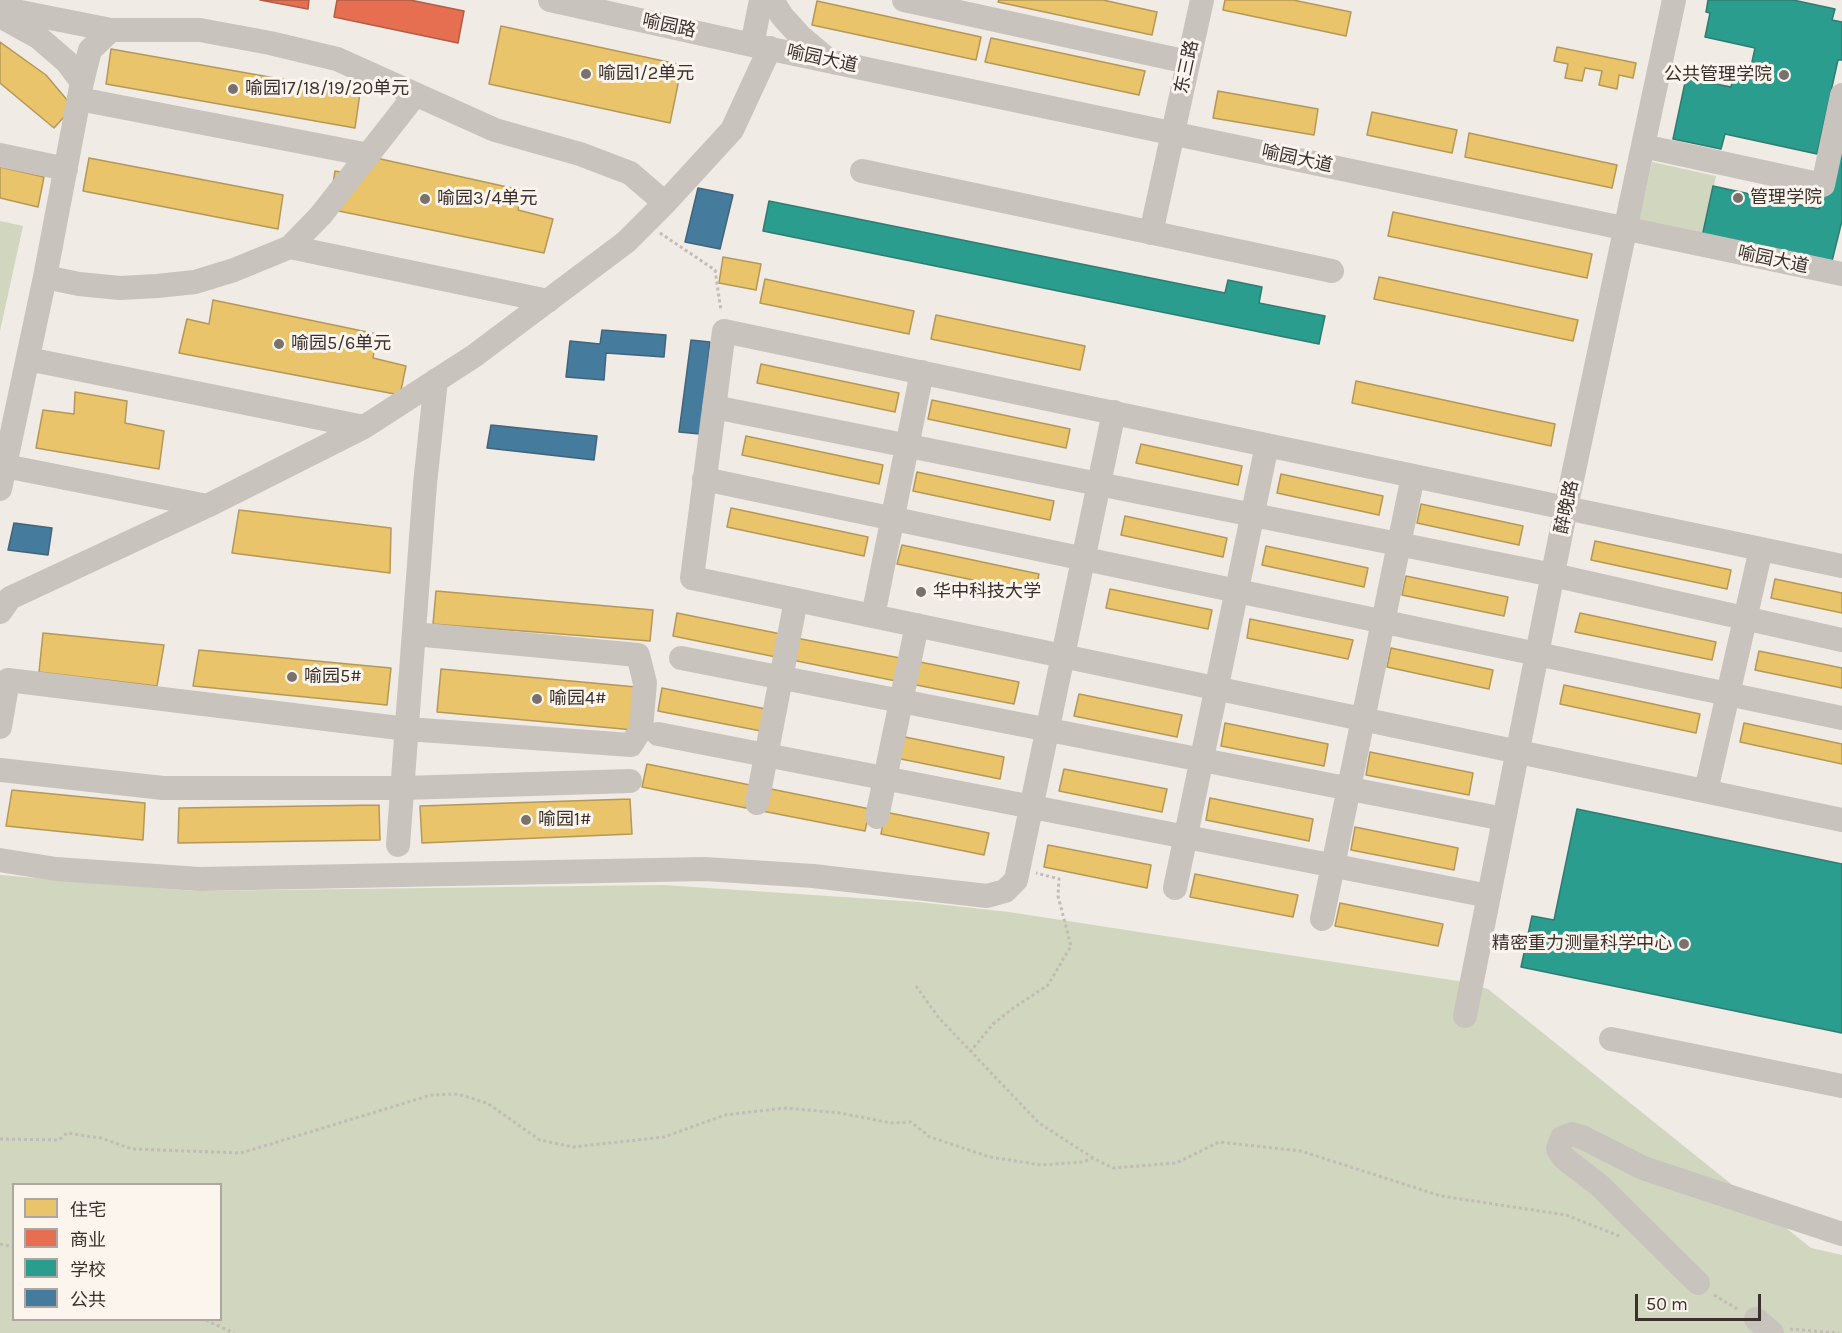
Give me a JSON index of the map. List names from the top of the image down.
{
  "streets": {
    "street": [
      "喻园路",
      "喻园大道",
      "东三路",
      "醉晚路"
    ]
  },
  "crossings": [
    ["喻园路", "喻园大道"],
    ["喻园大道", "东三路"],
    ["喻园大道", "醉晚路"]
  ],
  "places": [
    "喻园1/2单元",
    "公共管理学院",
    "喻园17/18/19/20单元",
    "管理学院",
    "喻园3/4单元",
    "喻园5/6单元",
    "华中科技大学",
    "喻园5#",
    "喻园4#",
    "喻园1#",
    "精密重力测量科学中心"
  ],
  "legend": [
    "住宅",
    "商业",
    "学校",
    "公共"
  ],
  "scale_bar": "50 m"
}
